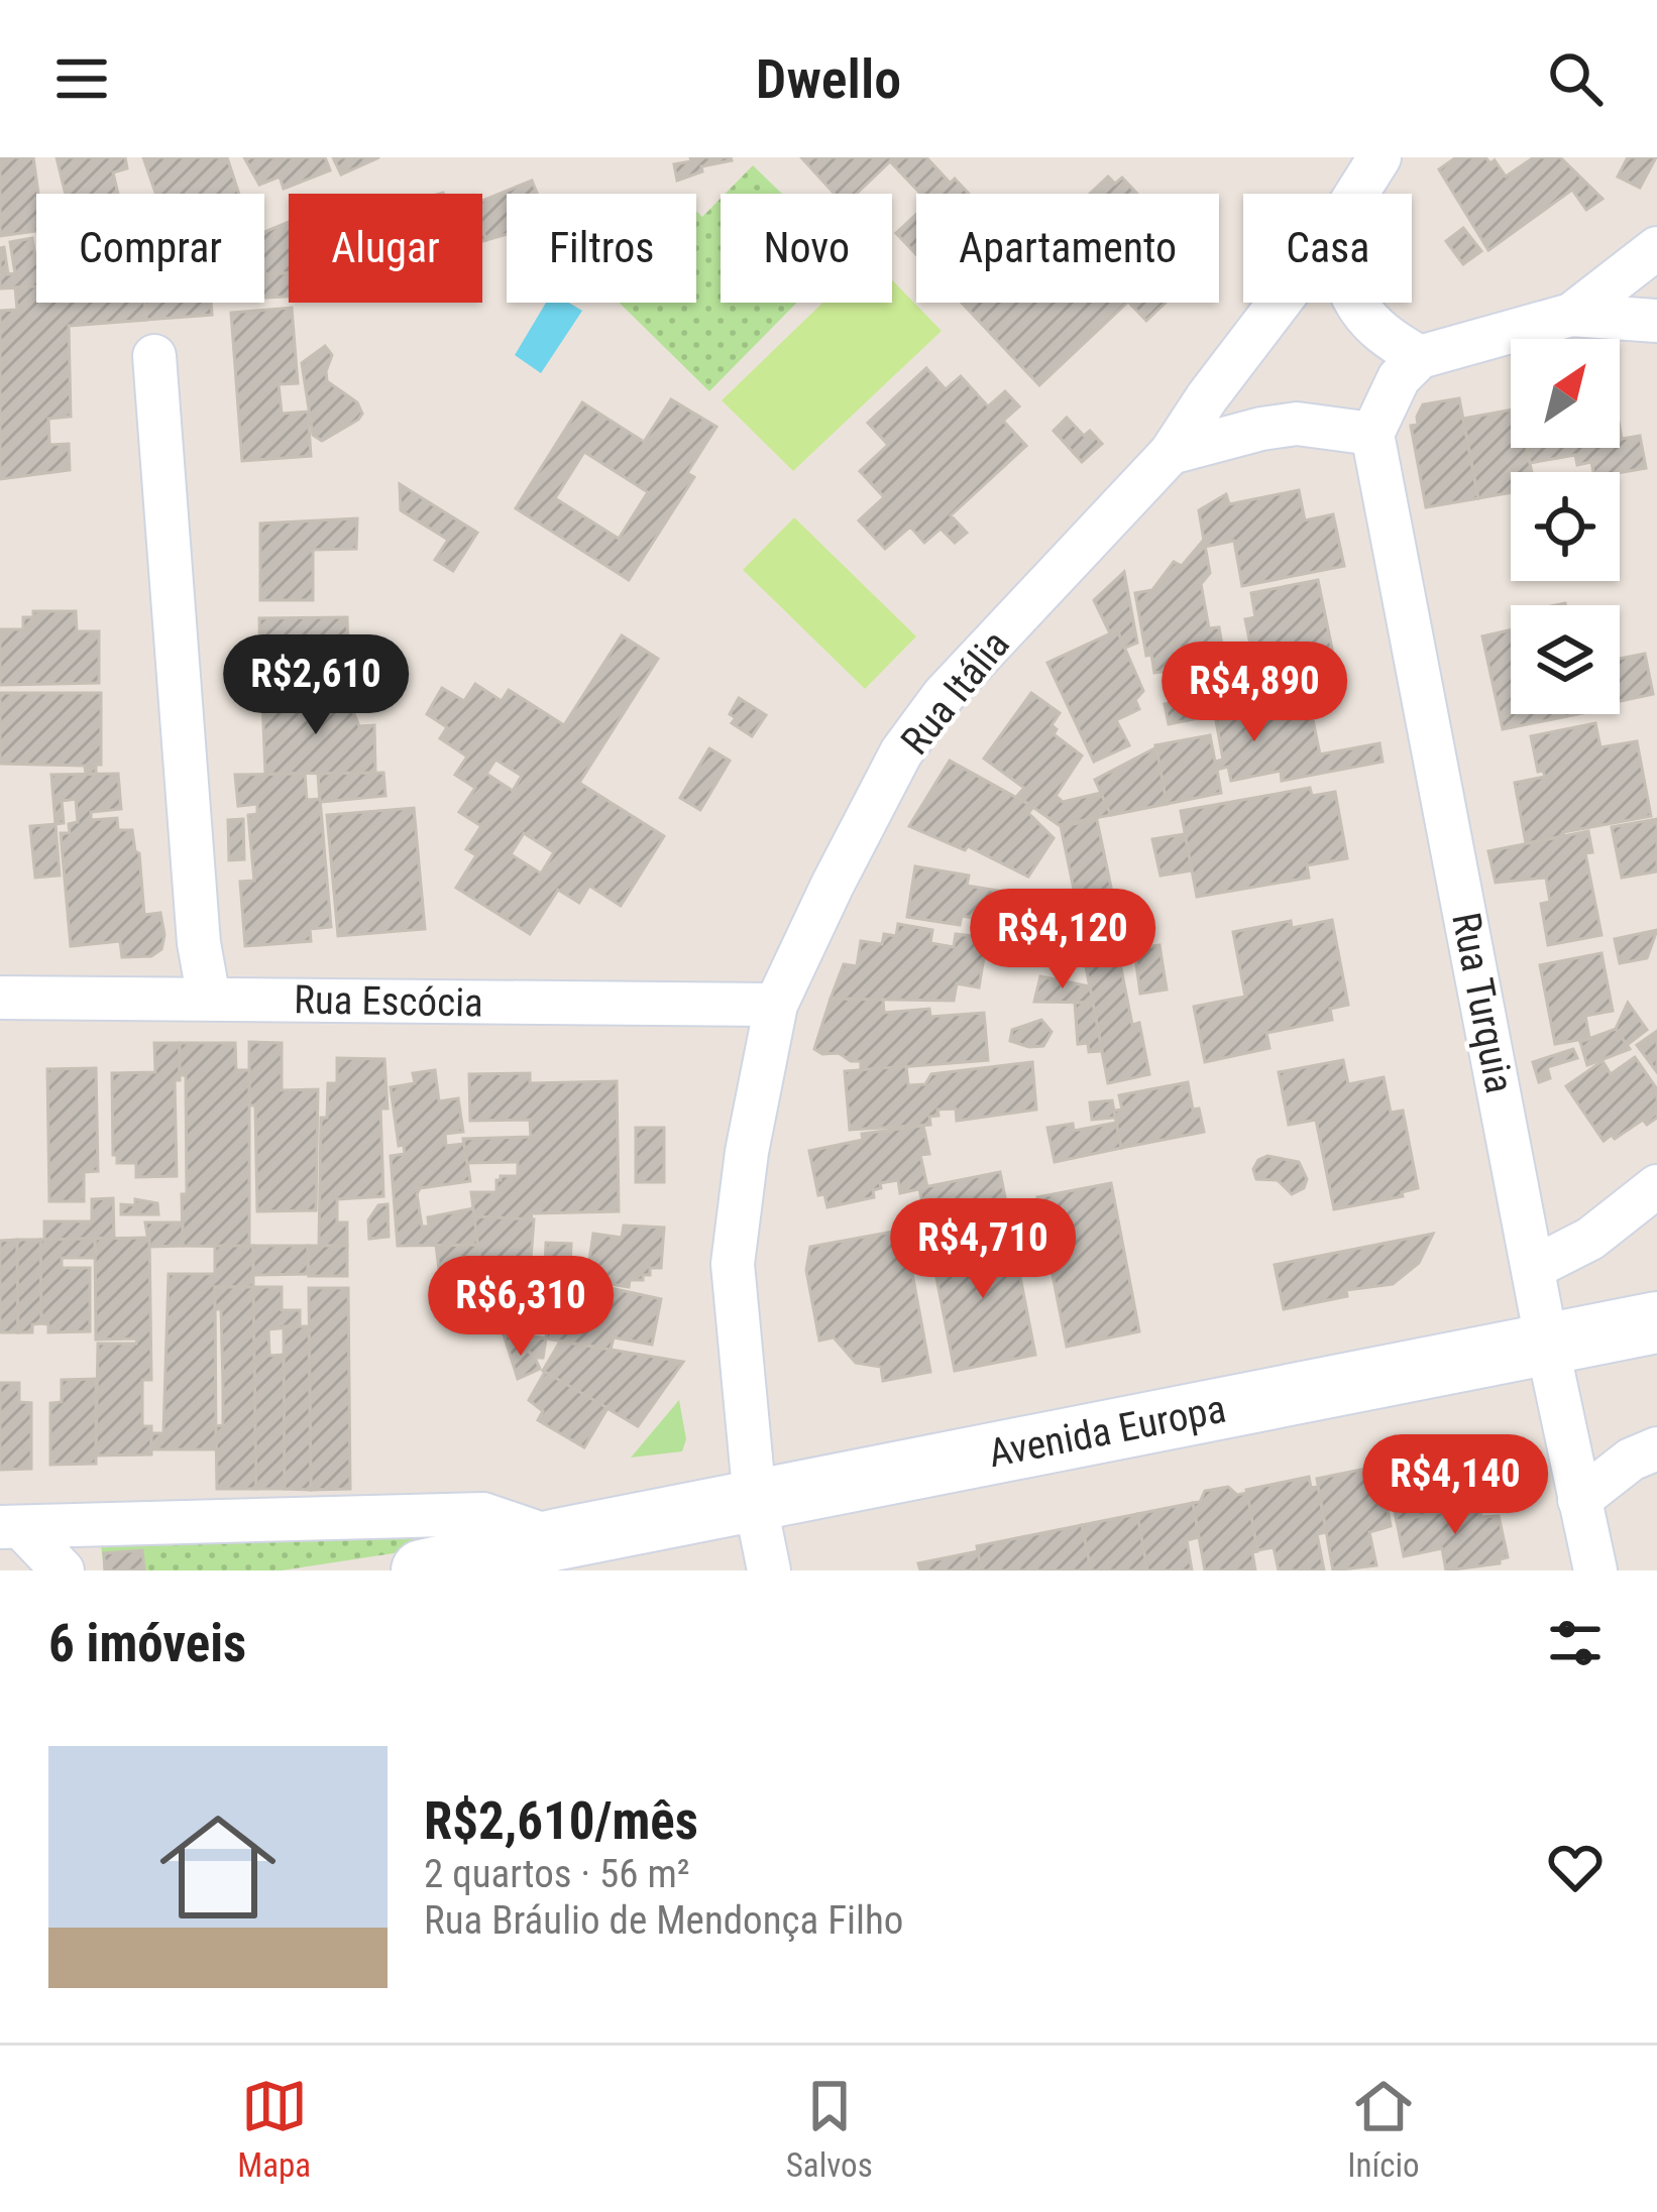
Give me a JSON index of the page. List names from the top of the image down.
{
  "streets": {
    "main road": ["Avenida Europa"],
    "street": ["Rua Itália", "Rua Escócia", "Rua Turquia"]
  },
  "crossings": [
    ["Rua Itália", "Rua Escócia"],
    ["Rua Itália", "Avenida Europa"],
    ["Rua Turquia", "Avenida Europa"]
  ],
  "north": "top right",
  "page": {
    "header": "Dwello",
    "chip": [
      "Comprar",
      "Alugar",
      "Filtros",
      "Novo",
      "Apartamento",
      "Casa"
    ],
    "price": [
      "R$2,610",
      "R$4,890",
      "R$4,120",
      "R$4,710",
      "R$6,310",
      "R$4,140"
    ],
    "heading": "6 imóveis",
    "list": [
      {
        "name": "R$2,610/mês",
        "note": "2 quartos · 56 m² · Rua Bráulio de Mendonça Filho"
      }
    ],
    "tabs": ["Mapa", "Salvos", "Início"]
  }
}
